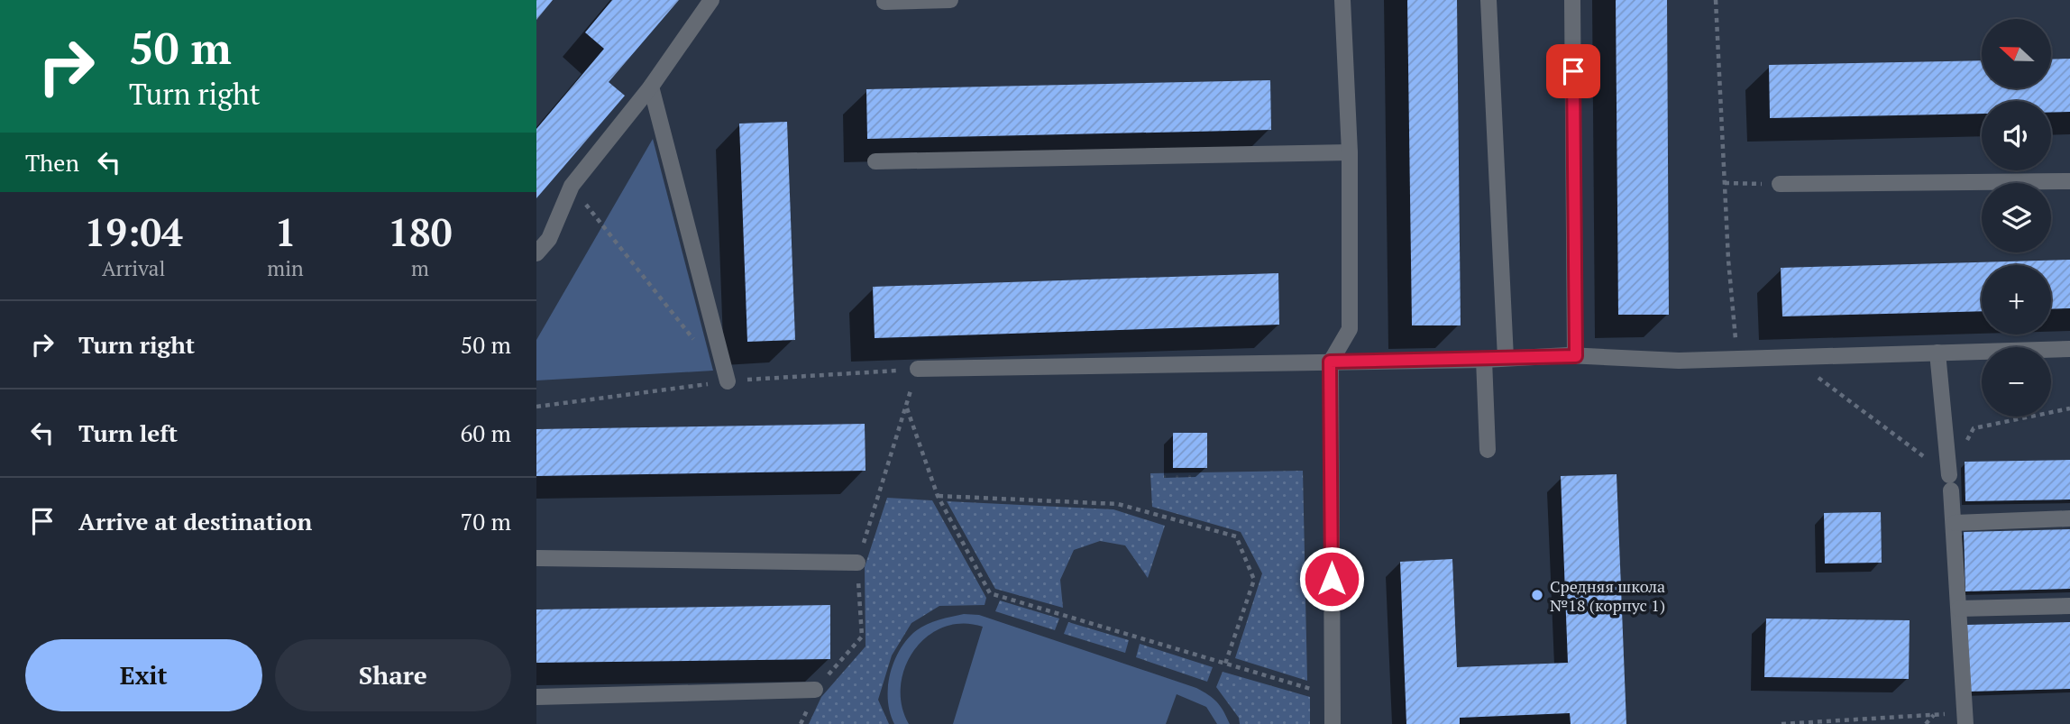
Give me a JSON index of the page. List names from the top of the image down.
{
  "places": ["Средняя школа №18 (корпус 1)"],
  "north": "left",
  "page": {
    "turn": ["50 m", "Turn right"],
    "map_buttons": ["+", "−"],
    "then": "Then",
    "eta": [
      "19:04",
      "Arrival",
      "1",
      "min",
      "180",
      "m"
    ],
    "list": [
      {
        "name": "Turn right",
        "value": "50 m"
      },
      {
        "name": "Turn left",
        "value": "60 m"
      },
      {
        "name": "Arrive at destination",
        "value": "70 m"
      }
    ],
    "buttons": ["Exit", "Share"]
  }
}
